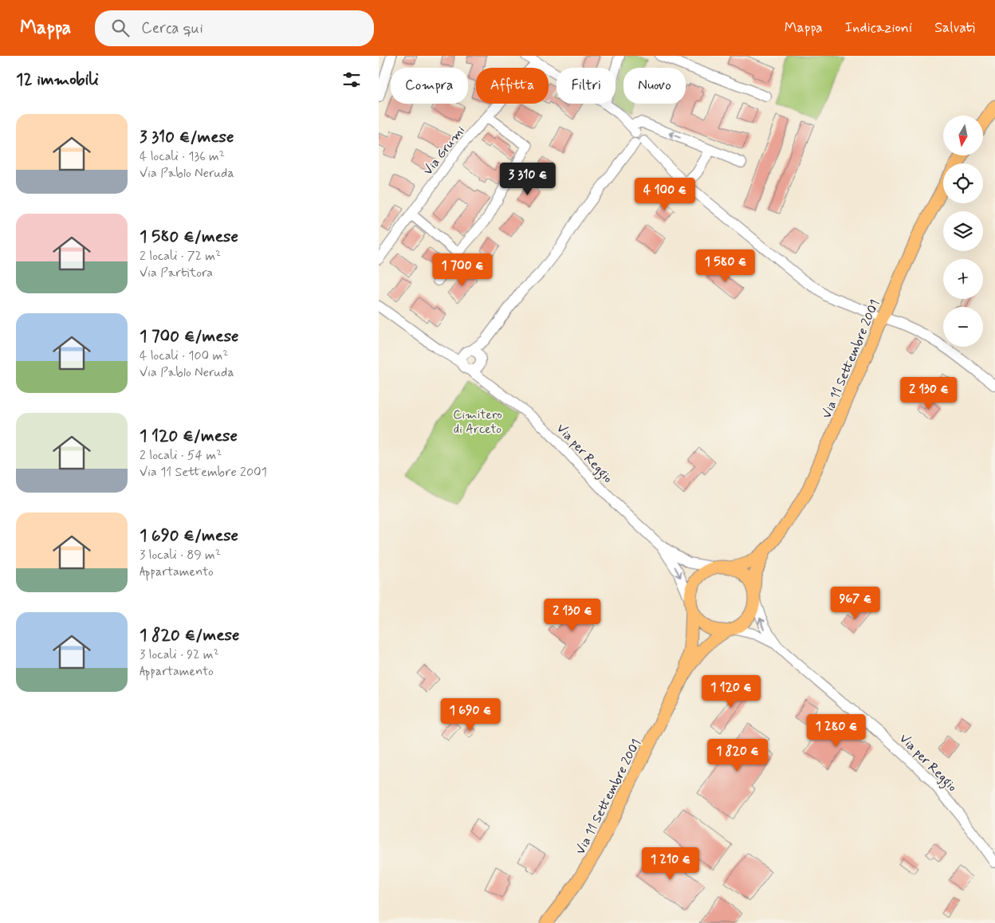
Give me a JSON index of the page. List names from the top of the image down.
{
  "streets": {
    "main road": ["Via 11 Settembre 2001"],
    "street": ["Via Grumi", "Via per Reggio"]
  },
  "crossings": [
    ["Via 11 Settembre 2001", "Via per Reggio"]
  ],
  "parks": ["Cimitero di Arceto"],
  "north": "bottom",
  "page": {
    "header": "Mappa",
    "search": "Cerca qui",
    "nav": ["Mappa", "Indicazioni", "Salvati"],
    "heading": "12 immobili",
    "chip": [
      "Compra",
      "Affitta",
      "Filtri",
      "Nuovo"
    ],
    "list": [
      {
        "name": "3 310 €/mese",
        "note": "4 locali · 136 m² · Via Pablo Neruda"
      },
      {
        "name": "1 580 €/mese",
        "note": "2 locali · 72 m² · Via Partitora"
      },
      {
        "name": "1 700 €/mese",
        "note": "4 locali · 100 m² · Via Pablo Neruda"
      },
      {
        "name": "1 120 €/mese",
        "note": "2 locali · 54 m² · Via 11 Settembre 2001"
      },
      {
        "name": "1 690 €/mese",
        "note": "3 locali · 89 m² · Appartamento"
      },
      {
        "name": "1 820 €/mese",
        "note": "3 locali · 92 m² · Appartamento"
      }
    ],
    "map_buttons": ["+", "−"],
    "price": [
      "3 310 €",
      "4 100 €",
      "1 580 €",
      "1 700 €",
      "2 130 €",
      "967 €",
      "2 130 €",
      "1 120 €",
      "1 690 €",
      "1 280 €",
      "1 820 €",
      "1 210 €"
    ]
  }
}
